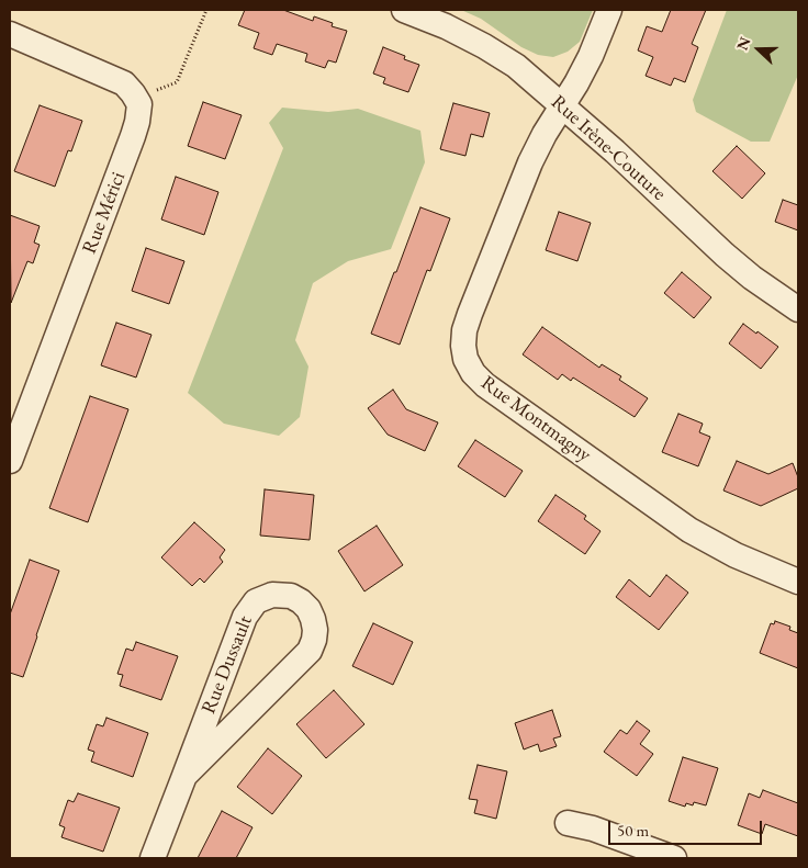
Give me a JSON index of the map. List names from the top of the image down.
{
  "streets": {
    "street": [
      "Rue Irène-Couture",
      "Rue Mérici",
      "Rue Montmagny",
      "Rue Dussault"
    ]
  },
  "crossings": [
    ["Rue Irène-Couture", "Rue Montmagny"]
  ],
  "scale_bar": "50 m",
  "north": "left"
}
